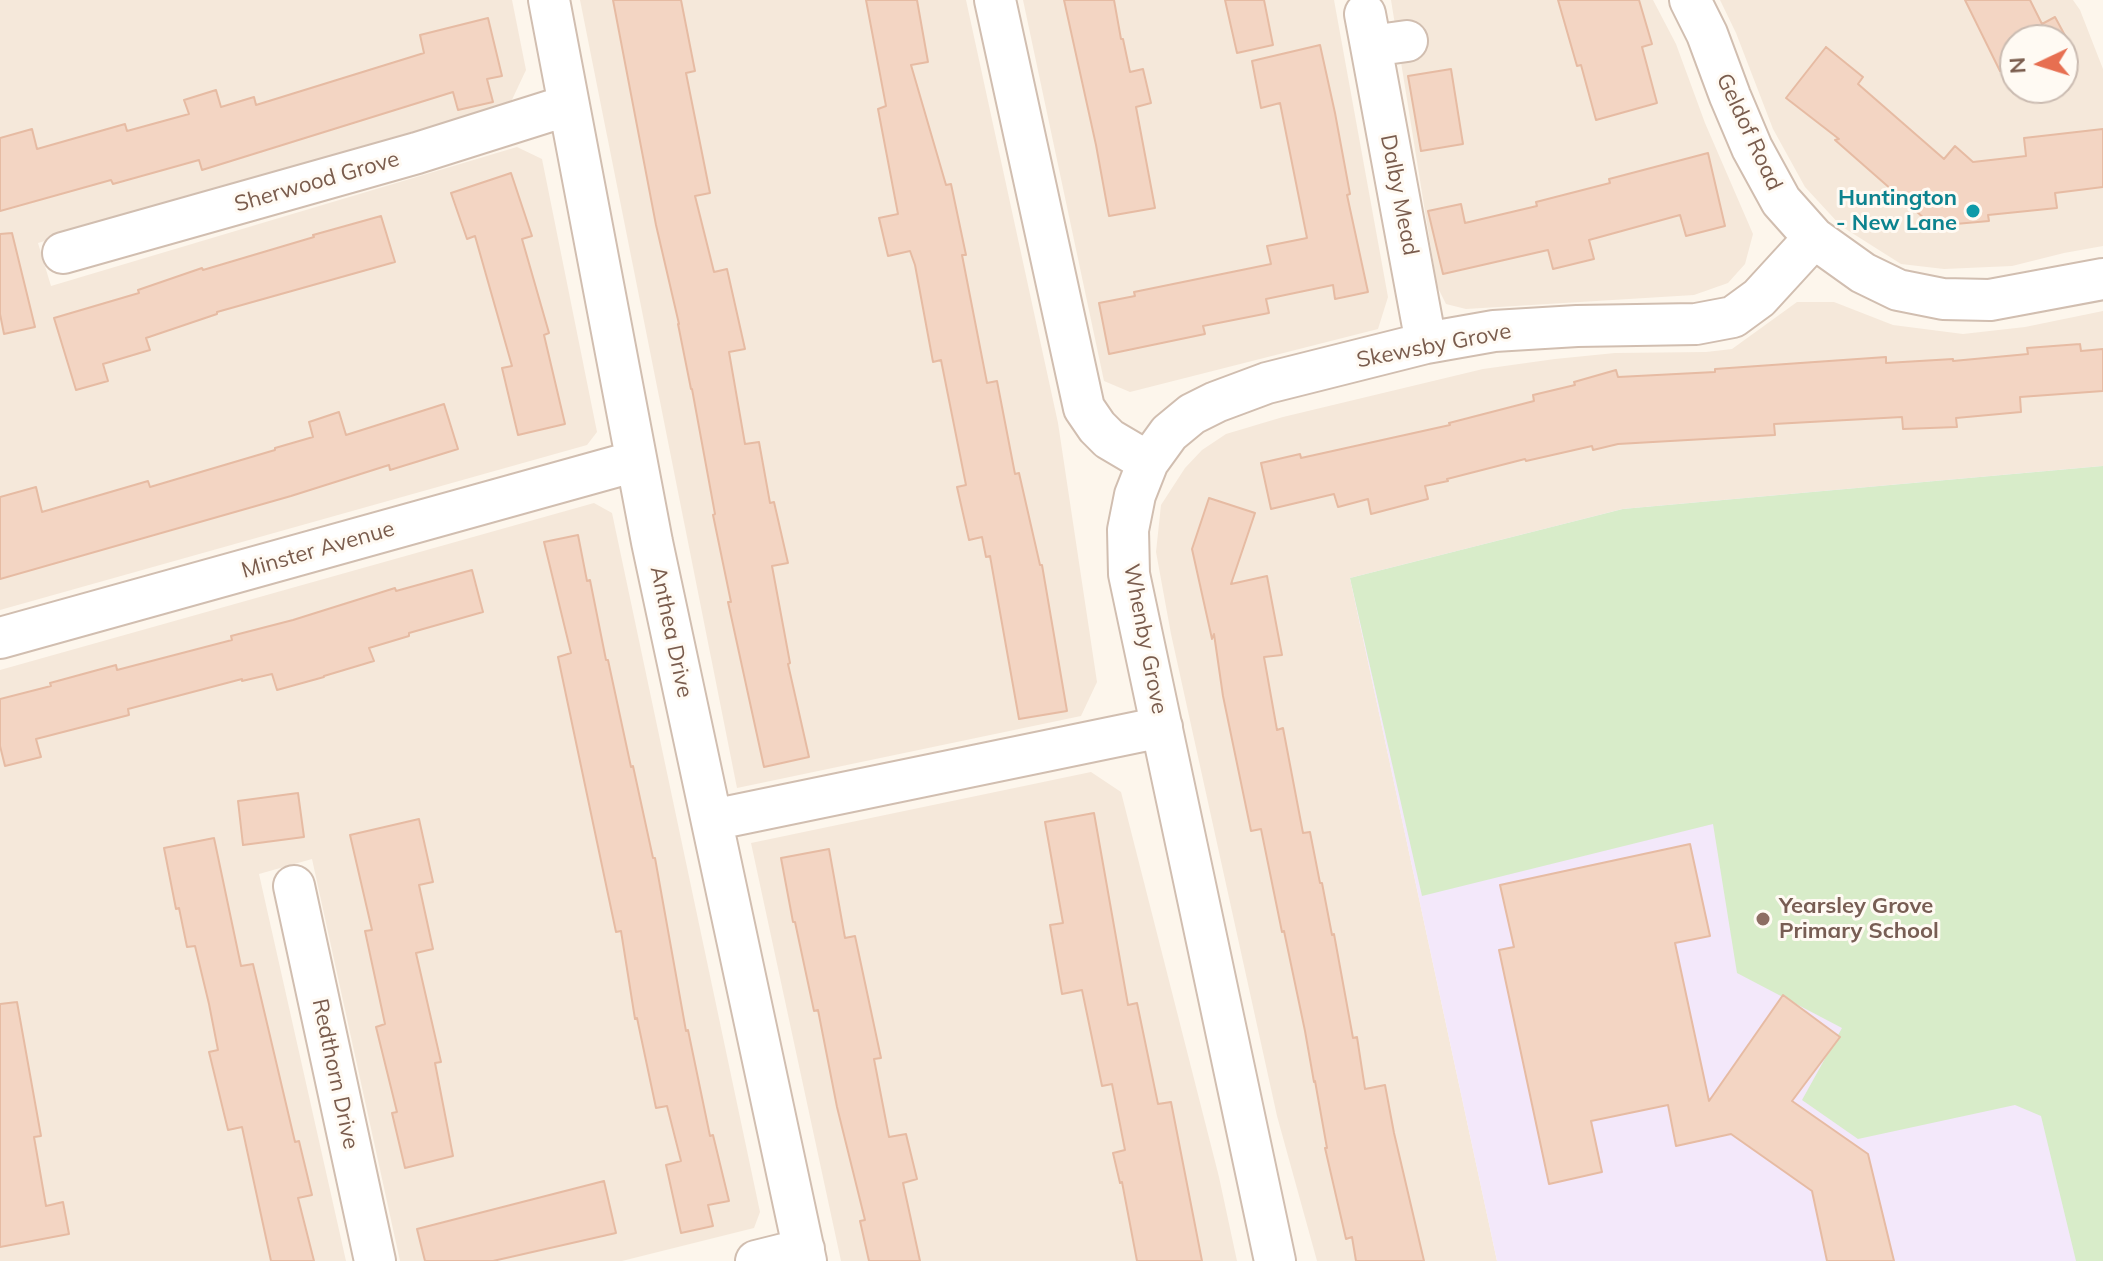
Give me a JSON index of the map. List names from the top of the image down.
{
  "streets": {
    "street": [
      "Geldof Road",
      "Sherwood Grove",
      "Dalby Mead",
      "Skewsby Grove",
      "Minster Avenue",
      "Anthea Drive",
      "Whenby Grove",
      "Redthorn Drive"
    ]
  },
  "crossings": [
    ["Geldof Road", "Skewsby Grove"],
    ["Sherwood Grove", "Anthea Drive"],
    ["Dalby Mead", "Skewsby Grove"],
    ["Skewsby Grove", "Whenby Grove"],
    ["Minster Avenue", "Anthea Drive"]
  ],
  "places": ["Huntington - New Lane", "Yearsley Grove Primary School"],
  "north": "left"
}
